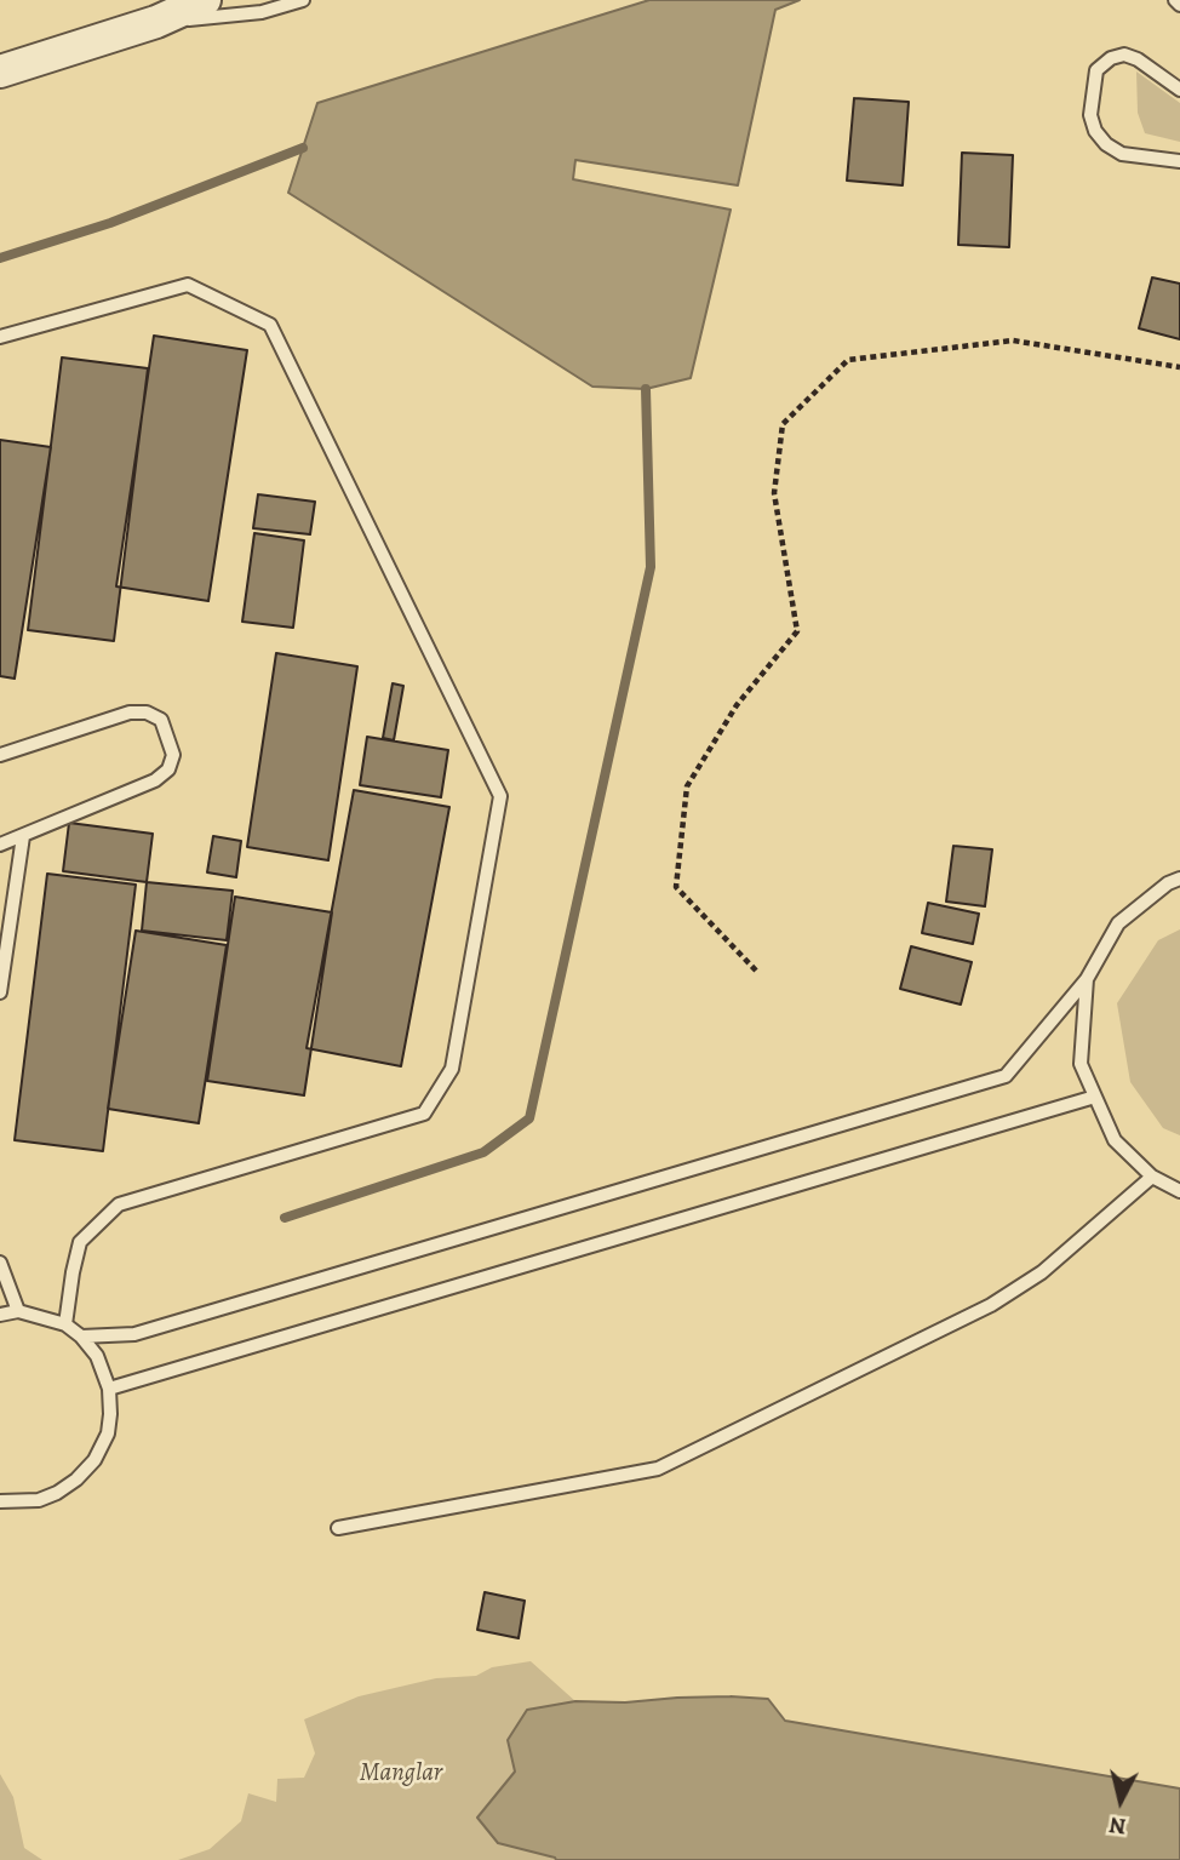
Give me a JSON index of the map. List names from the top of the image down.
{
  "parks": ["Manglar"],
  "north": "bottom"
}
